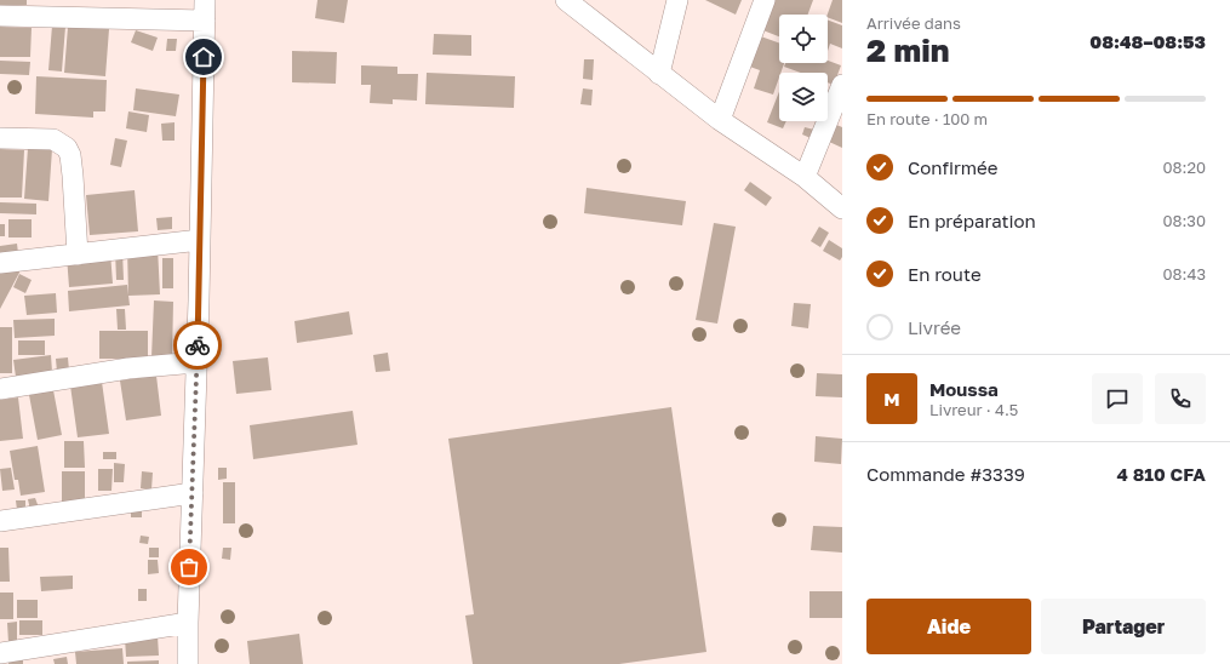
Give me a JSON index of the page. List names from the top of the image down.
{
  "page": {
    "heading": ["2 min", "Arrivée dans", "08:48–08:53"],
    "panel": [
      "Moussa",
      "Livreur · 4.5",
      "Commande #3339",
      "4 810 CFA"
    ],
    "bar": "En route · 100 m",
    "list": [
      ["Confirmée", "08:20"],
      ["En préparation", "08:30"],
      ["En route", "08:43"],
      "Livrée"
    ],
    "round": "M",
    "buttons": ["Aide", "Partager"]
  }
}
